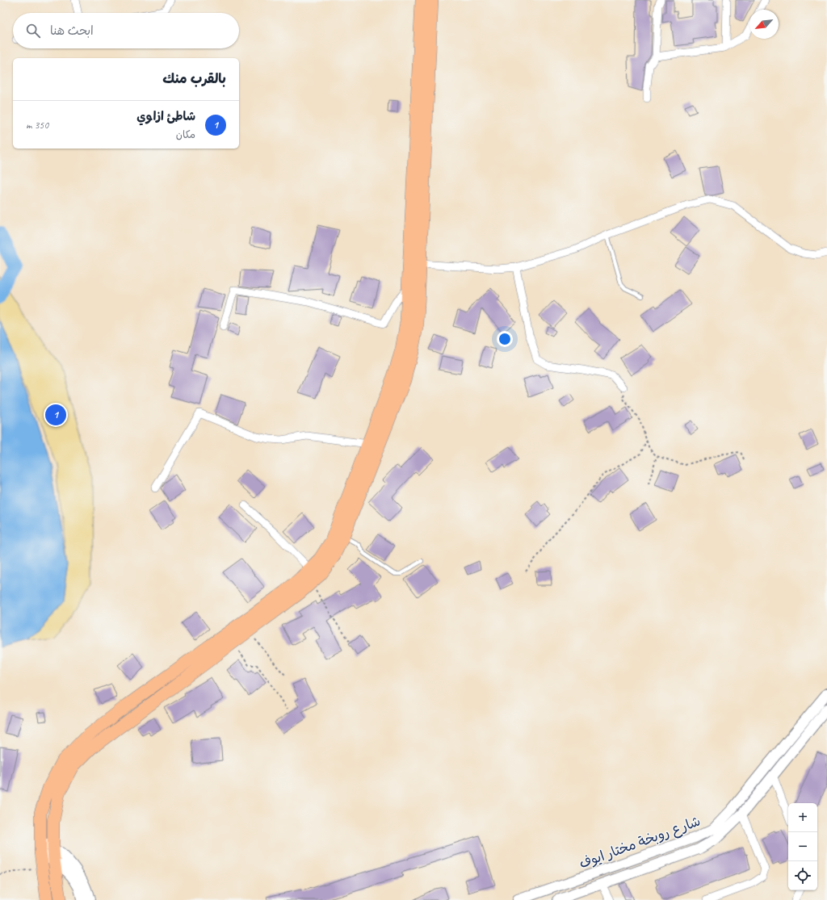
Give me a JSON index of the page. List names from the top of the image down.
{
  "streets": {
    "street": ["شارع روبخة مختار ايوف"]
  },
  "north": "bottom left",
  "page": {
    "search": "ابحث هنا",
    "heading": "بالقرب منك",
    "list": [
      {
        "mark": "1",
        "name": "شاطئ ازاوي",
        "note": "مكان",
        "value": "350 m"
      }
    ],
    "pins": "1",
    "map_buttons": ["+", "−"]
  }
}
